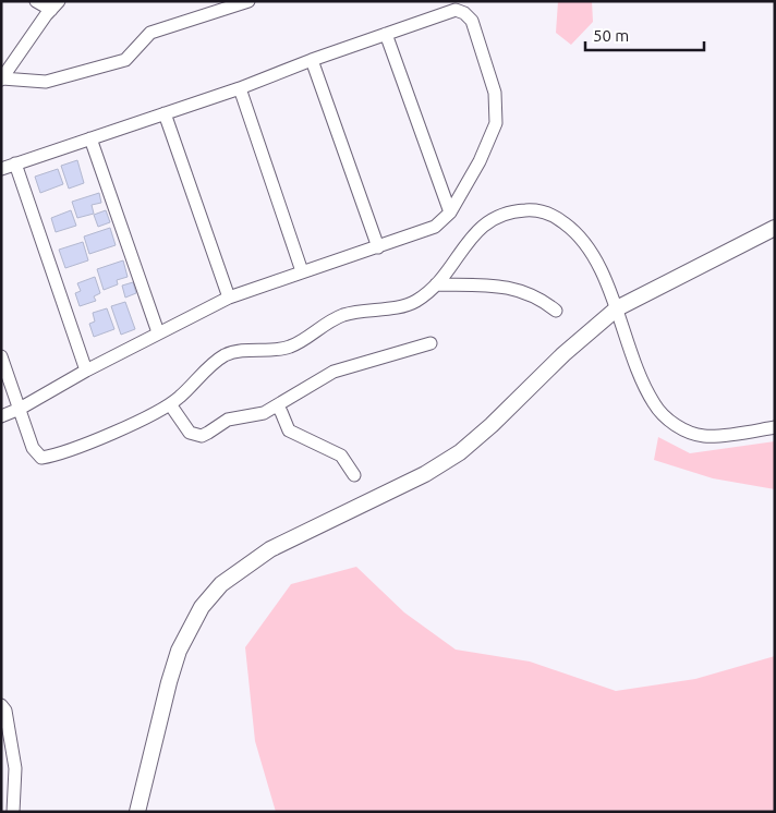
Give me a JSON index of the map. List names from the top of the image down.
{
  "scale_bar": "50 m"
}
